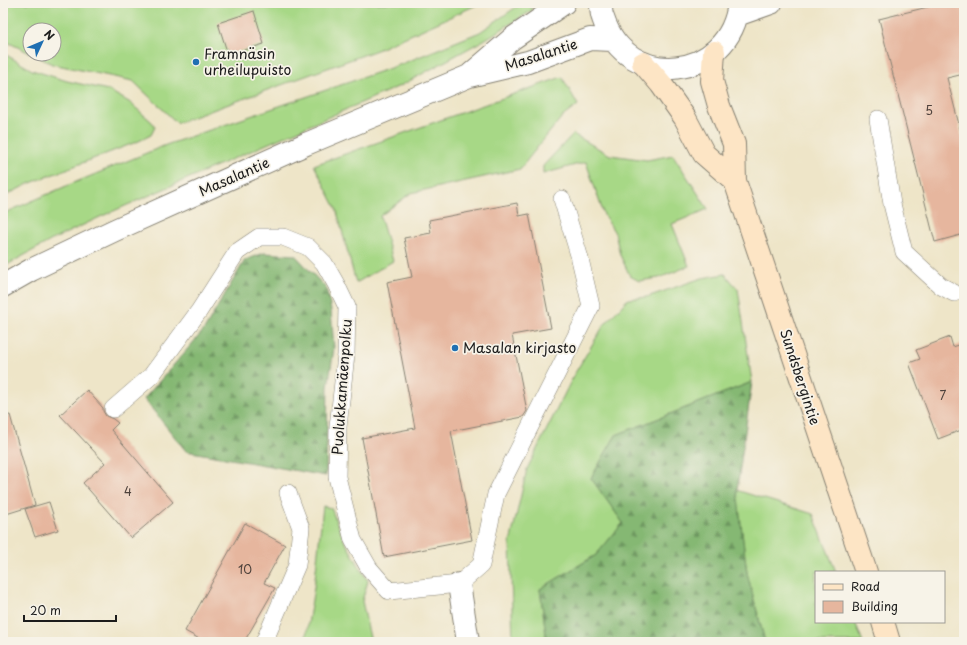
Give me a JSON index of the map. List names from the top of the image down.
{
  "streets": {
    "main road": ["Sundsbergintie"],
    "street": ["Masalantie"],
    "lane": ["Puolukkamäenpolku"]
  },
  "places": ["Framnäsin urheilupuisto", "Masalan kirjasto"],
  "house_numbers": [
    "5",
    "7",
    "4",
    "10"
  ],
  "legend": ["Road", "Building"],
  "scale_bar": "20 m",
  "north": "top right"
}
